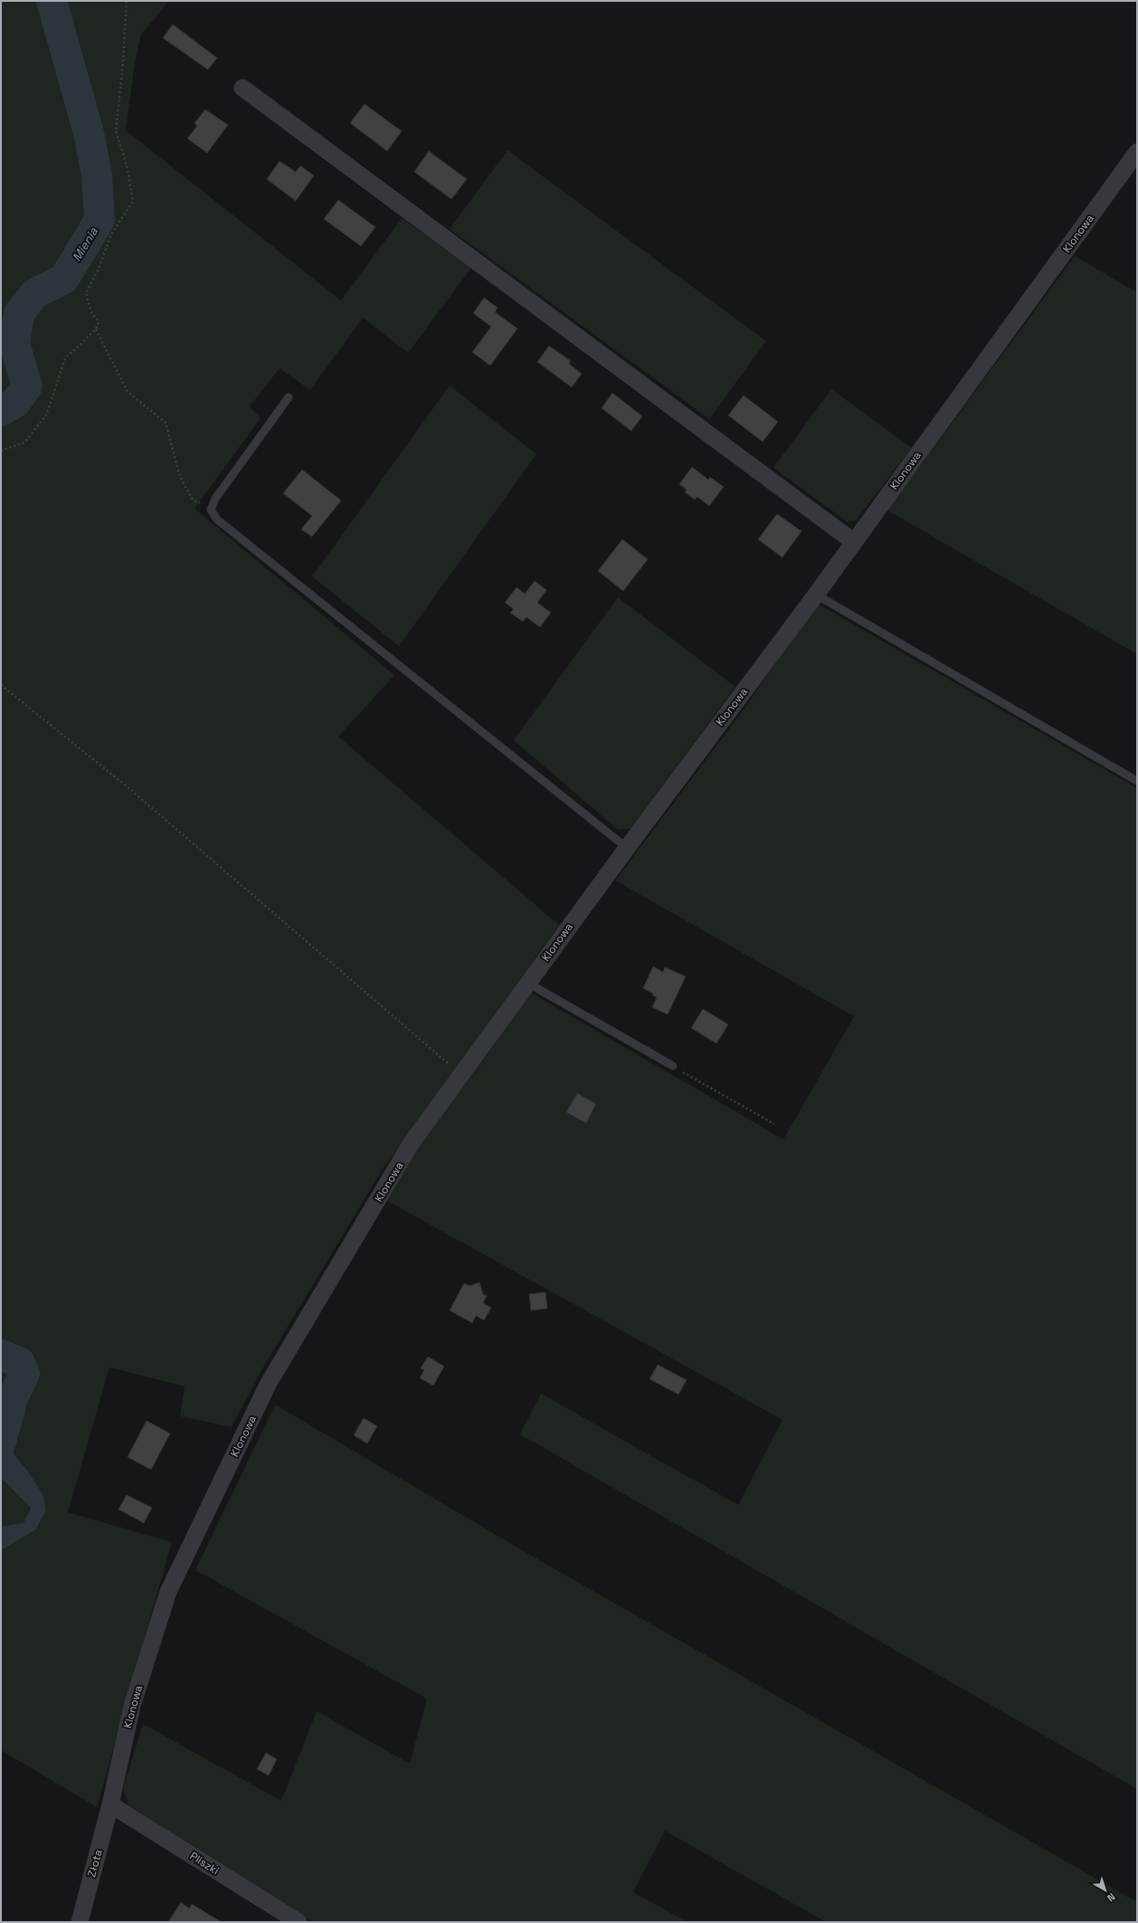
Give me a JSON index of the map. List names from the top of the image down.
{
  "streets": {
    "street": ["Klonowa", "Złota", "Pliszki"]
  },
  "crossings": [
    ["Klonowa", "Złota"],
    ["Klonowa", "Pliszki"],
    ["Złota", "Pliszki"]
  ],
  "water": ["Mienia"],
  "north": "bottom right"
}
